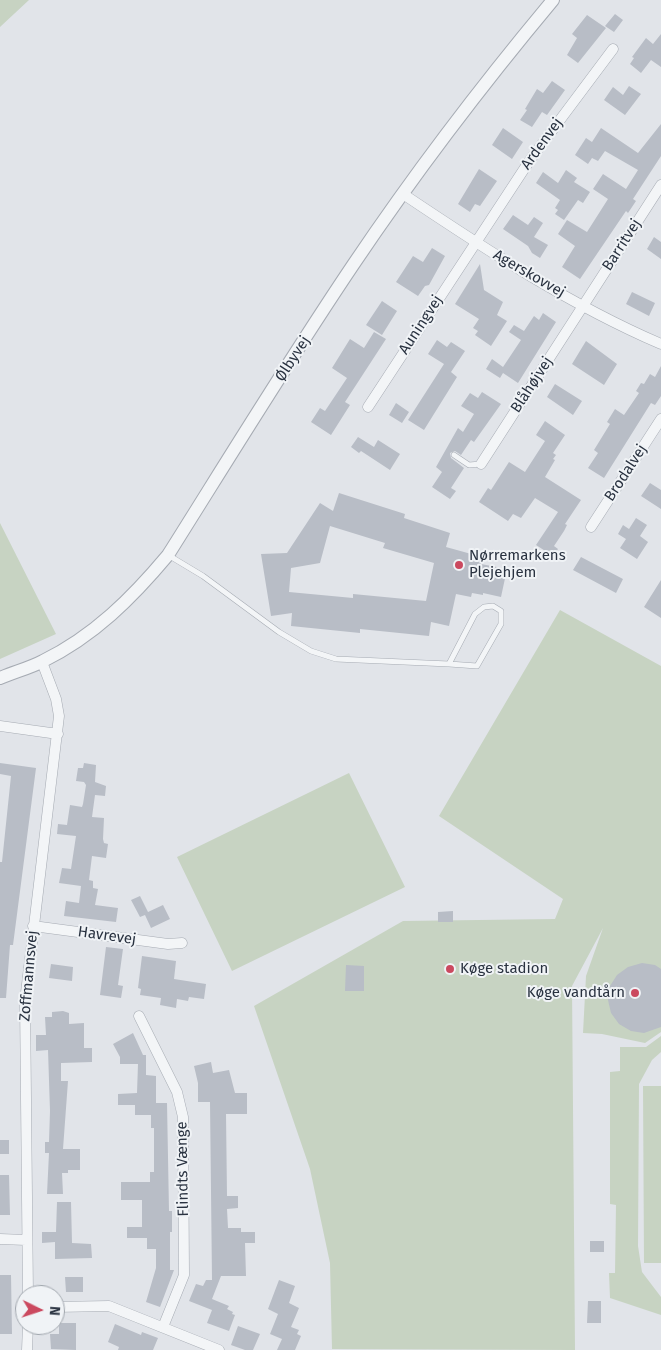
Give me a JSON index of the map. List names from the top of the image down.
{
  "streets": {
    "street": [
      "Ardenvej",
      "Barritvej",
      "Agerskovvej",
      "Auningvej",
      "Ølbyvej",
      "Blåhøjvej",
      "Brodalvej",
      "Havrevej",
      "Zoffmannsvej",
      "Flindts Vænge"
    ]
  },
  "crossings": [
    ["Ardenvej", "Agerskovvej"],
    ["Ardenvej", "Auningvej"],
    ["Barritvej", "Agerskovvej"],
    ["Barritvej", "Blåhøjvej"],
    ["Agerskovvej", "Auningvej"],
    ["Agerskovvej", "Ølbyvej"],
    ["Agerskovvej", "Blåhøjvej"],
    ["Ølbyvej", "Zoffmannsvej"],
    ["Havrevej", "Zoffmannsvej"]
  ],
  "places": ["Nørremarkens Plejehjem", "Køge stadion", "Køge vandtårn"],
  "north": "right"
}
